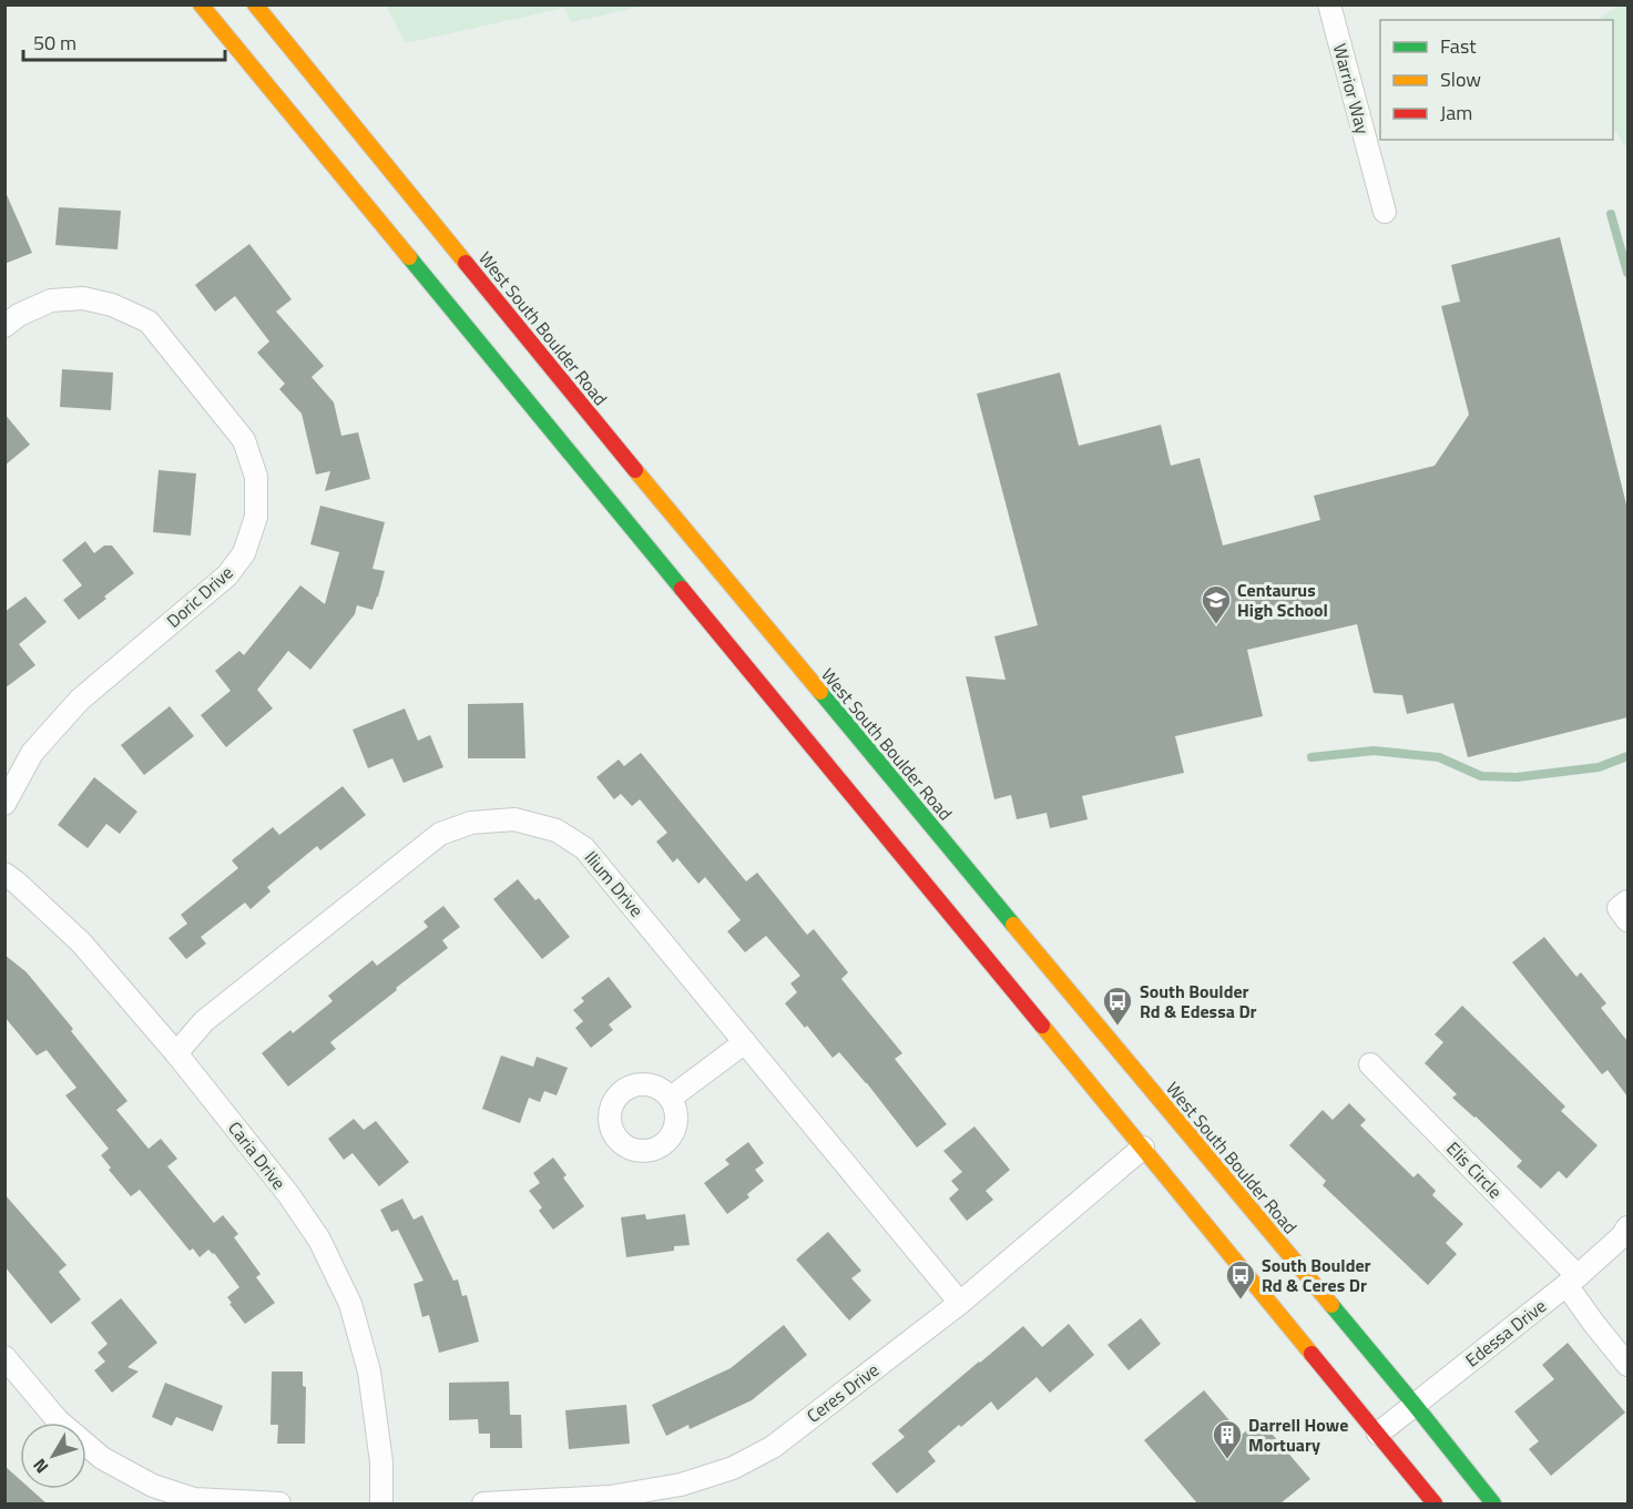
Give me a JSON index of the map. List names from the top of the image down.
{
  "streets": {
    "main road": ["West South Boulder Road"],
    "street": [
      "Warrior Way",
      "Doric Drive",
      "Ilium Drive",
      "Caria Drive",
      "Elis Circle",
      "Edessa Drive",
      "Ceres Drive"
    ]
  },
  "crossings": [
    ["West South Boulder Road", "Edessa Drive"],
    ["Ilium Drive", "Caria Drive"],
    ["Ilium Drive", "Ceres Drive"],
    ["Elis Circle", "Edessa Drive"]
  ],
  "places": {
    "school or university": ["Centaurus High School"],
    "bus stop": ["South Boulder Rd & Edessa Dr", "South Boulder Rd & Ceres Dr"],
    "building": ["Darrell Howe Mortuary"]
  },
  "legend": ["Fast", "Slow", "Jam"],
  "scale_bar": "50 m",
  "north": "bottom left"
}
